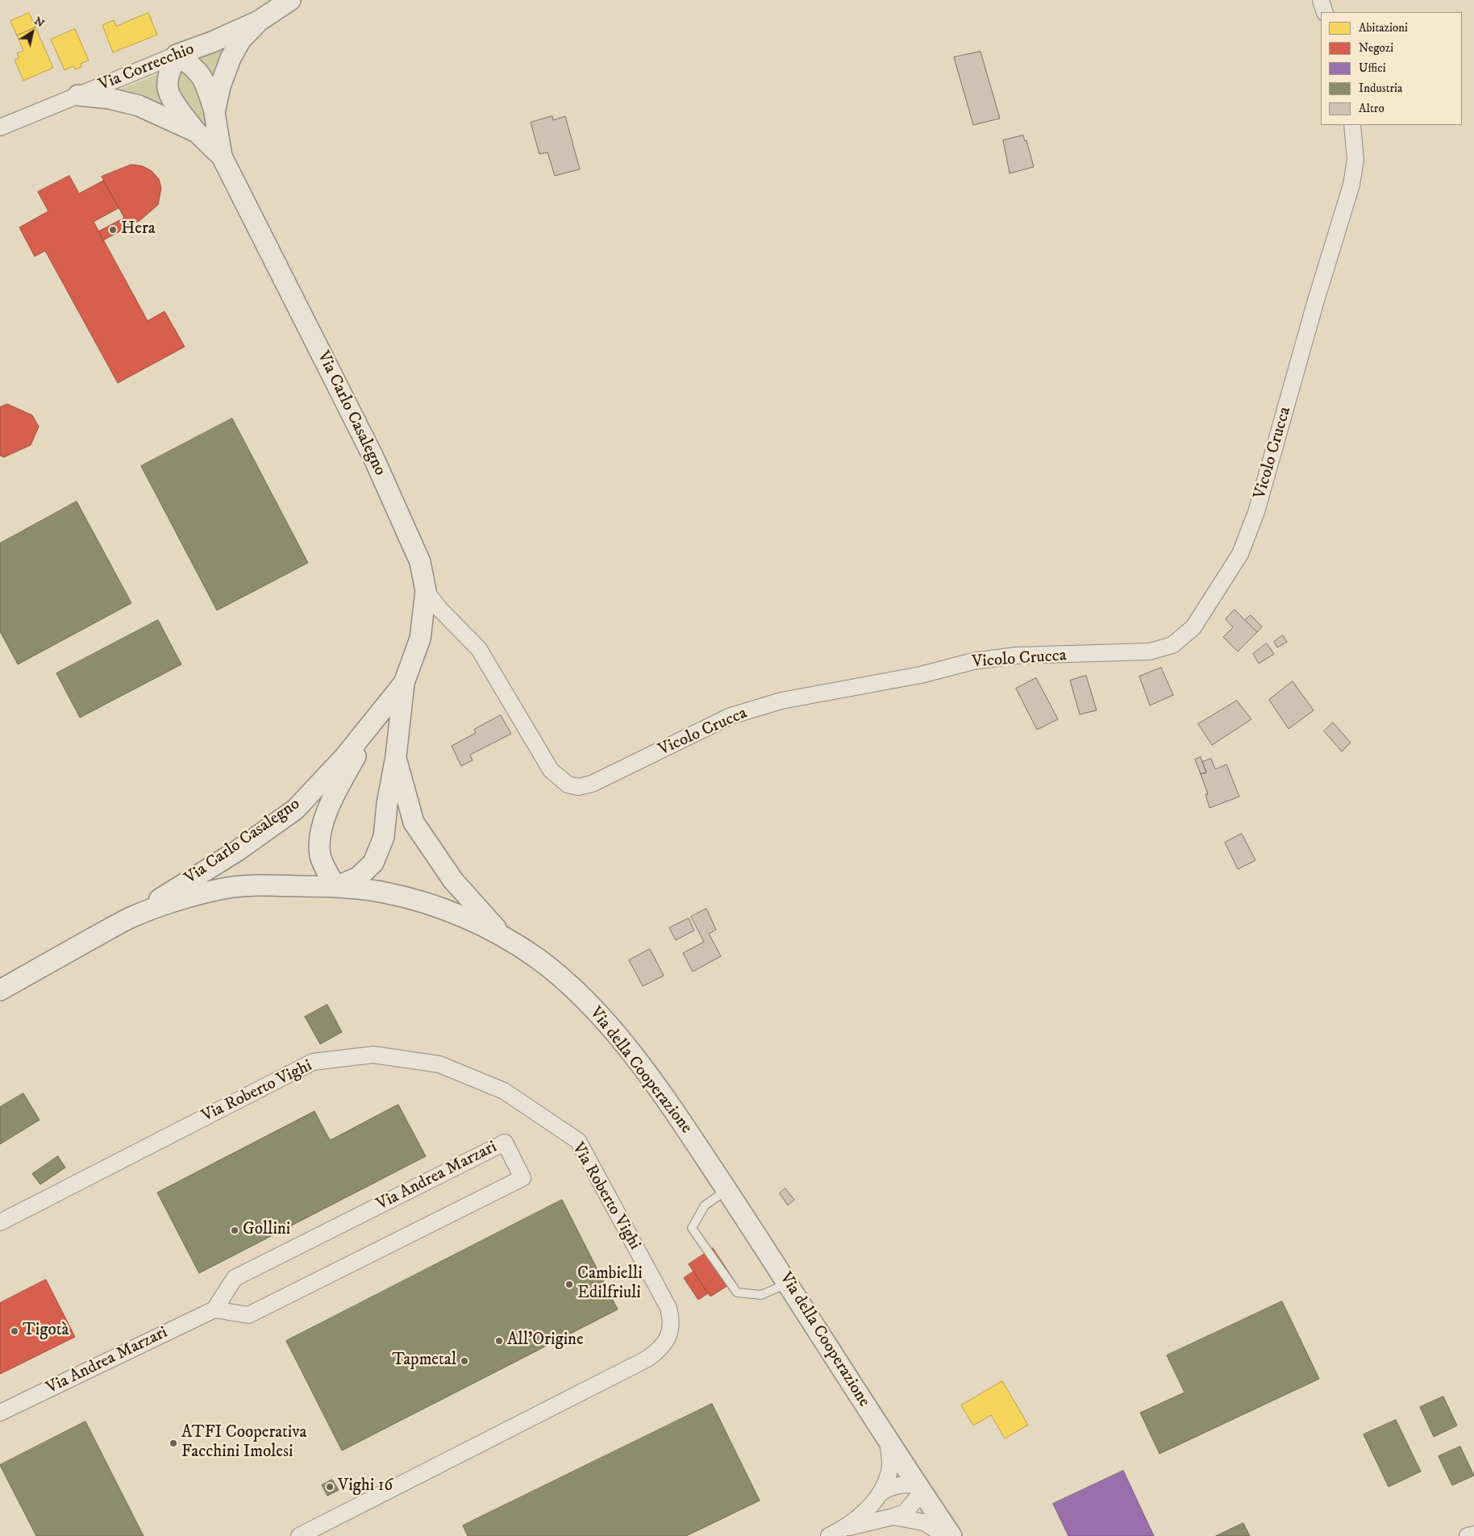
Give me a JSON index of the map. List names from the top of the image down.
{
  "streets": {
    "street": [
      "Via Correcchio",
      "Via Carlo Casalegno",
      "Vicolo Crucca",
      "Via della Cooperazione",
      "Via Roberto Vighi",
      "Via Andrea Marzari"
    ]
  },
  "crossings": [
    ["Via Correcchio", "Via Carlo Casalegno"],
    ["Via Carlo Casalegno", "Vicolo Crucca"],
    ["Via Carlo Casalegno", "Via della Cooperazione"]
  ],
  "places": [
    "Hera",
    "Gollini",
    "Cambielli Edilfriuli",
    "Tigotà",
    "All'Origine",
    "Tapmetal",
    "ATFI Cooperativa Facchini Imolesi",
    "Vighi 16"
  ],
  "legend": [
    "Abitazioni",
    "Negozi",
    "Uffici",
    "Industria",
    "Altro"
  ],
  "north": "top right"
}
